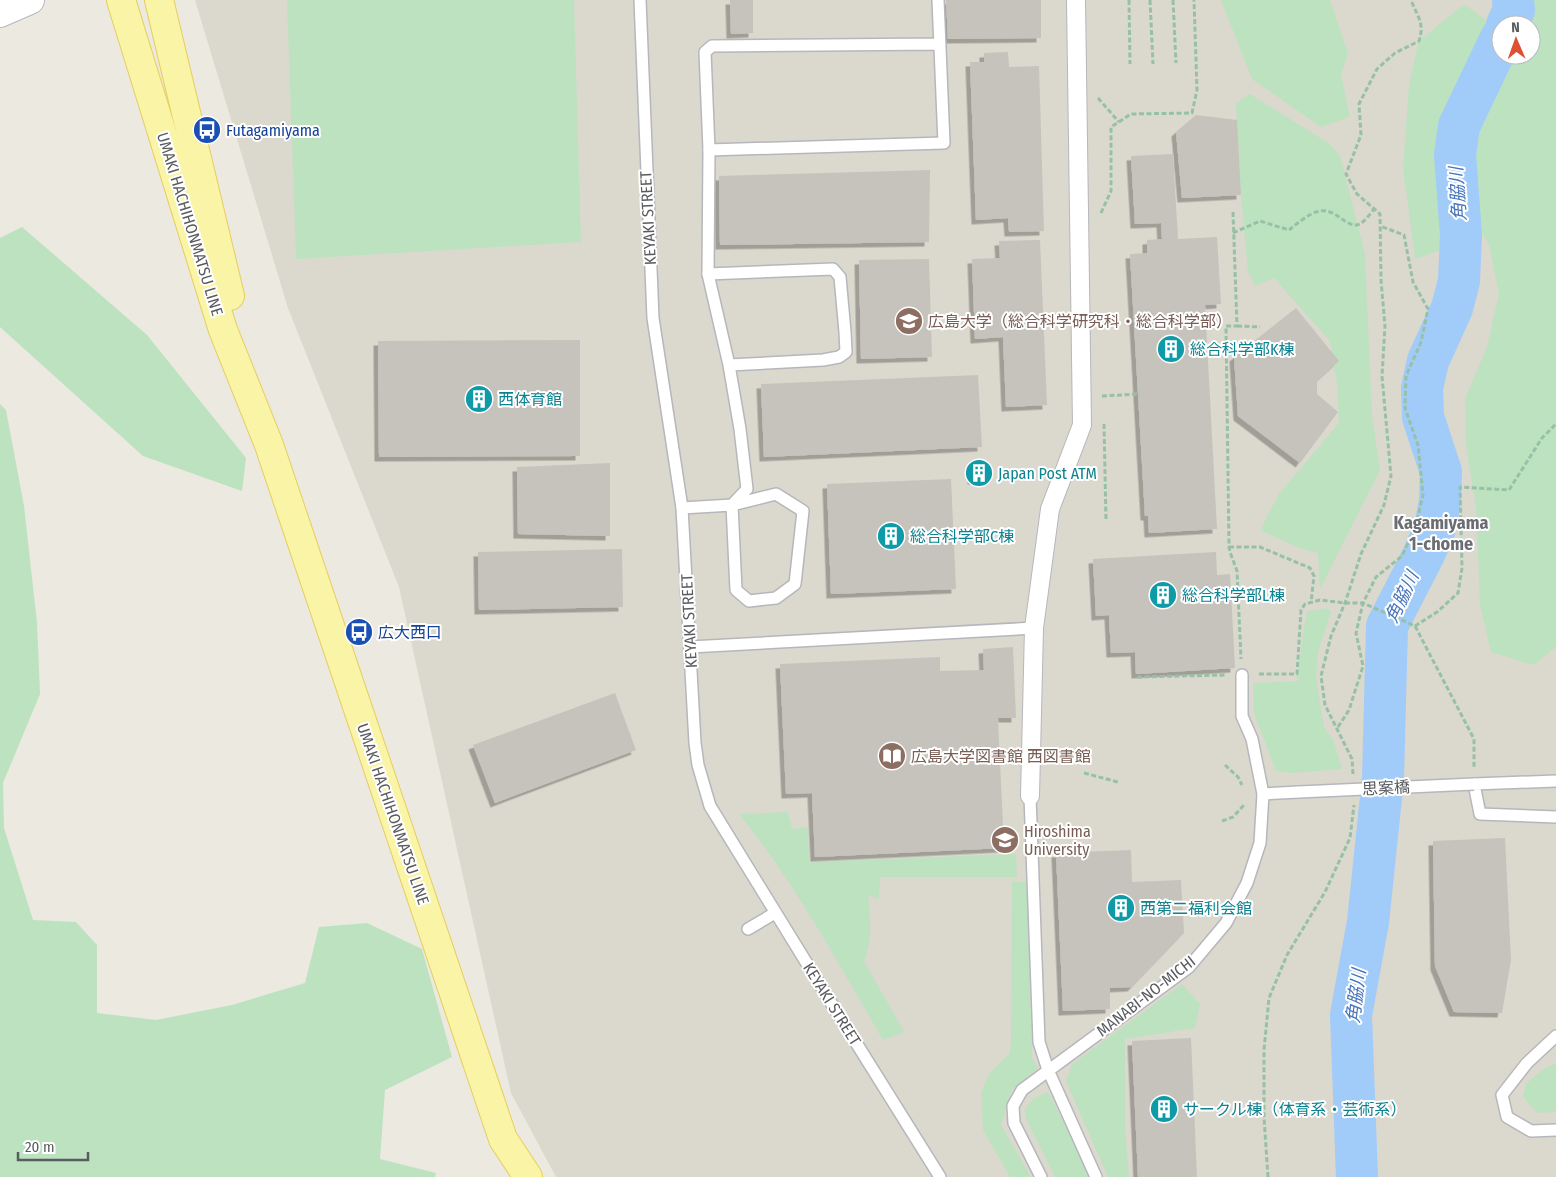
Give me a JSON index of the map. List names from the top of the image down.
{
  "streets": {
    "main road": ["UMAKI HACHIHONMATSU LINE"],
    "lane": ["KEYAKI STREET", "思案橋", "MANABI-NO-MICHI"]
  },
  "crossings": [
    ["思案橋", "MANABI-NO-MICHI"]
  ],
  "districts": ["Kagamiyama 1-chome"],
  "water": ["角脇川"],
  "places": {
    "bus stop": ["Futagamiyama", "広大西口"],
    "school or university": ["広島大学（総合科学研究科・総合科学部）", "Hiroshima University"],
    "building": [
      "総合科学部K棟",
      "西体育館",
      "Japan Post ATM",
      "総合科学部C棟",
      "総合科学部L棟",
      "西第二福利会館",
      "サークル棟（体育系・芸術系）"
    ],
    "library": ["広島大学図書館 西図書館"]
  },
  "scale_bar": "20 m",
  "north": "top"
}
